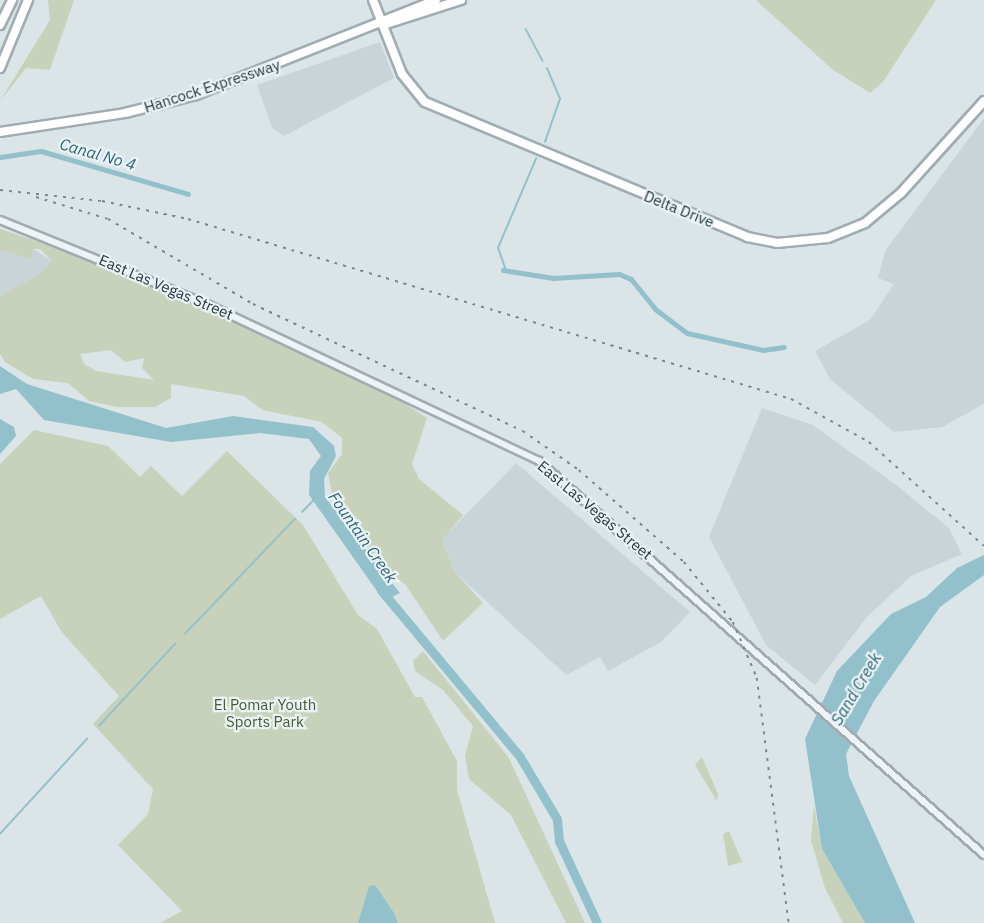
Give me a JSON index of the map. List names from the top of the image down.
{
  "streets": {
    "main road": ["Hancock Expressway", "Delta Drive"],
    "street": ["East Las Vegas Street"]
  },
  "crossings": [
    ["Hancock Expressway", "Delta Drive"]
  ],
  "water": ["Canal No 4", "Fountain Creek", "Sand Creek"],
  "parks": ["El Pomar Youth Sports Park"]
}
